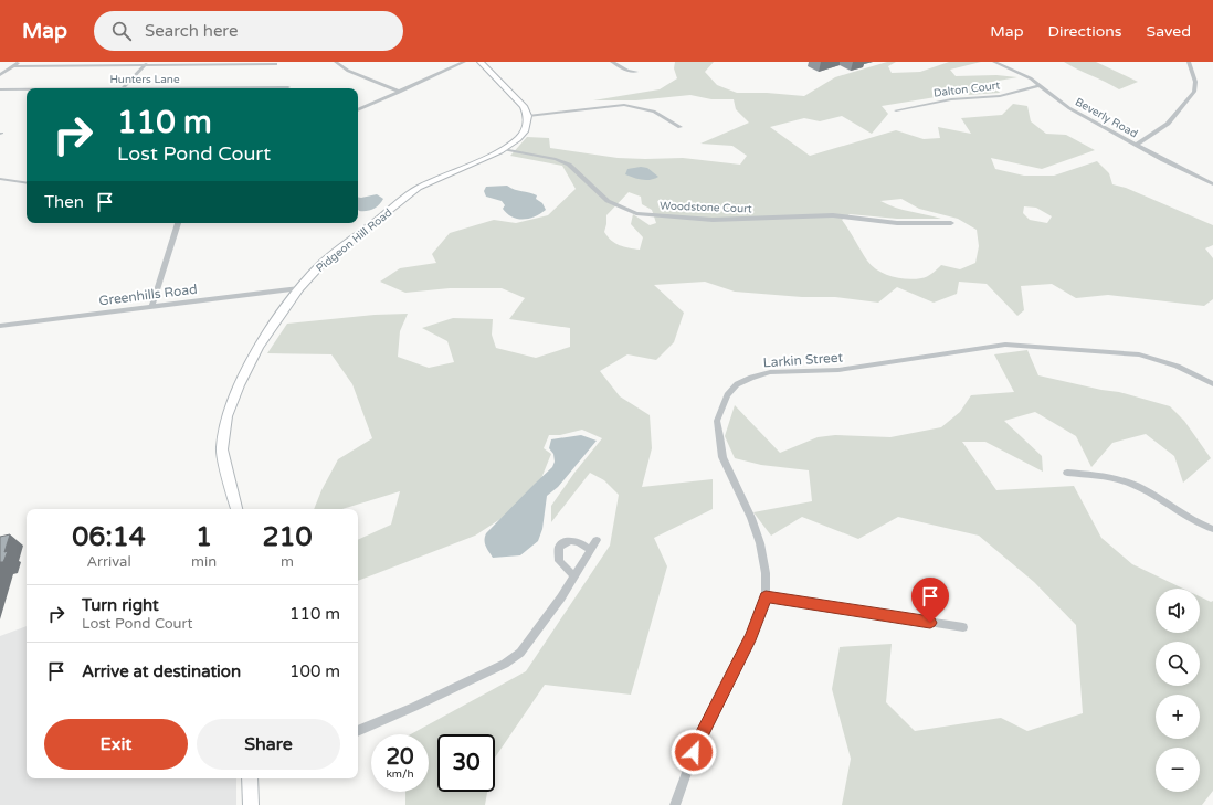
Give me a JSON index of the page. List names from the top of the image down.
{
  "streets": {
    "street": [
      "Hunters Lane",
      "Dalton Court",
      "Beverly Road",
      "Woodstone Court",
      "Pidgeon Hill Road",
      "Greenhills Road",
      "Larkin Street"
    ]
  },
  "crossings": [
    ["Dalton Court", "Beverly Road"],
    ["Woodstone Court", "Pidgeon Hill Road"],
    ["Pidgeon Hill Road", "Greenhills Road"]
  ],
  "page": {
    "header": "Map",
    "search": "Search here",
    "nav": ["Map", "Directions", "Saved"],
    "turn": ["110 m", "Lost Pond Court"],
    "then": "Then",
    "eta": [
      "06:14",
      "Arrival",
      "1",
      "min",
      "210",
      "m"
    ],
    "list": [
      {
        "name": "Turn right",
        "note": "Lost Pond Court",
        "value": "110 m"
      },
      {
        "name": "Arrive at destination",
        "value": "100 m"
      }
    ],
    "map_buttons": ["+", "−"],
    "buttons": ["Exit", "Share"],
    "speed": "20 km/h",
    "limit": "30"
  }
}
